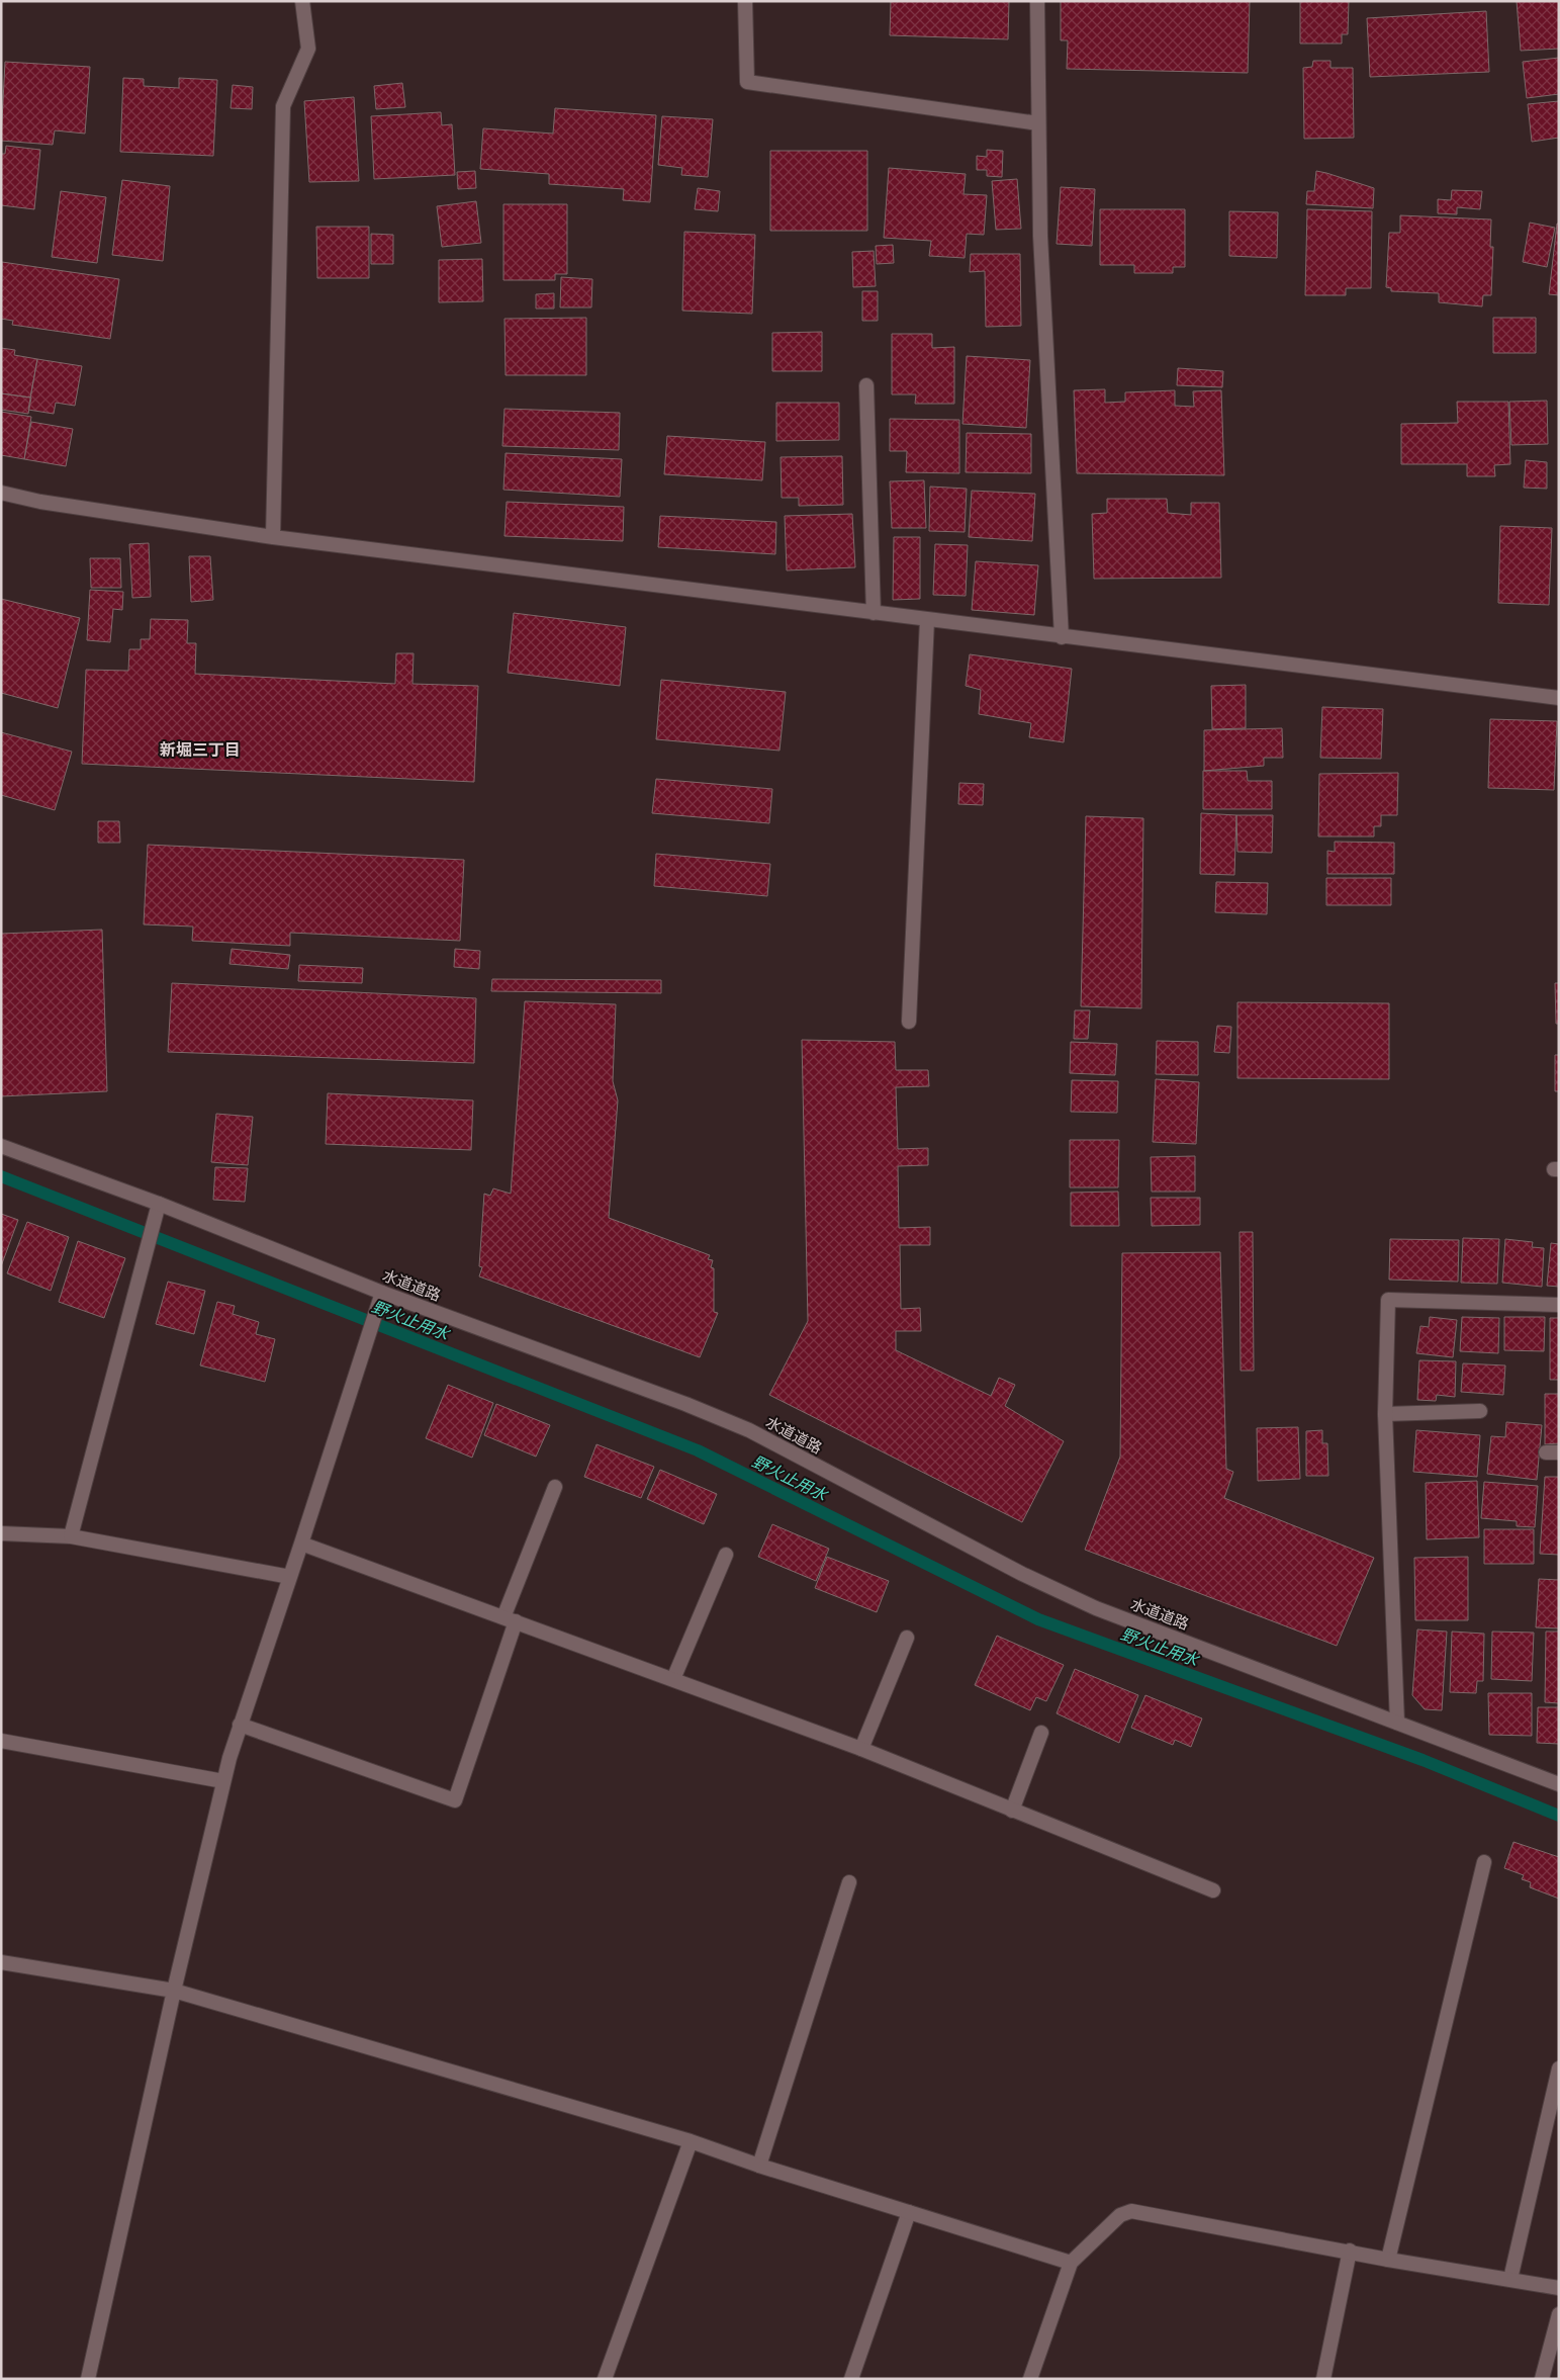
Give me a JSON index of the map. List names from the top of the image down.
{
  "streets": {
    "street": ["水道道路"]
  },
  "districts": ["新堀三丁目"],
  "water": ["野火止用水"]
}
